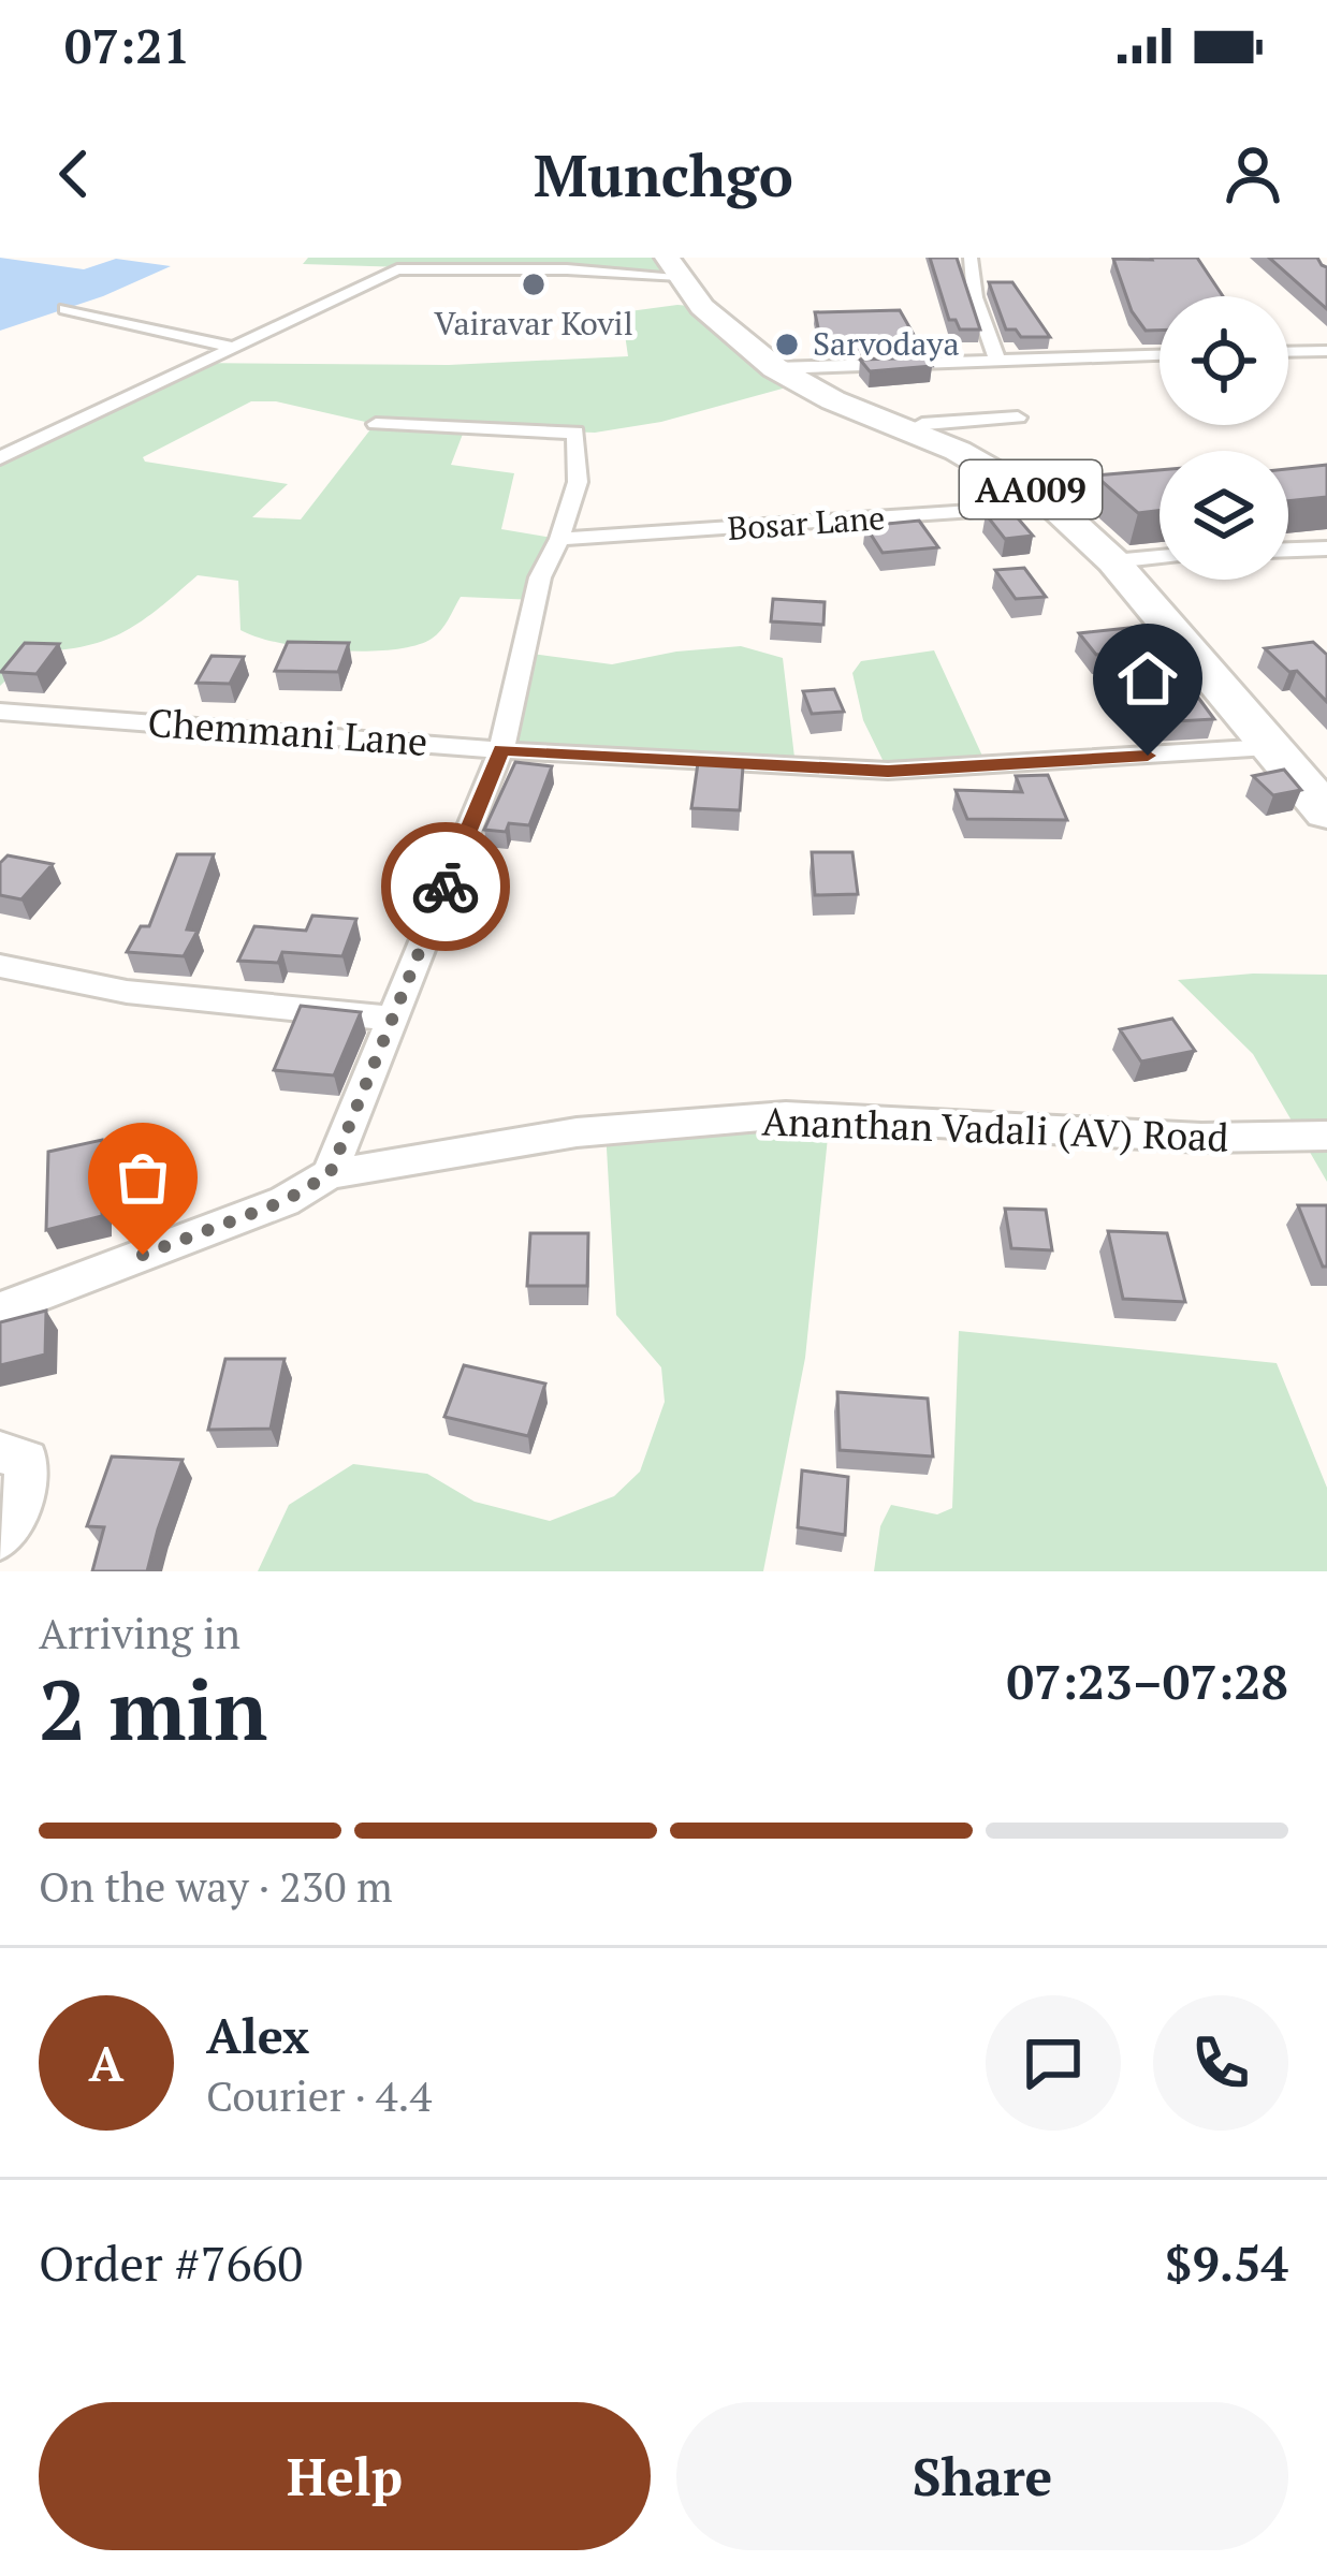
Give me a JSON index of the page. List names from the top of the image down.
{
  "streets": {
    "highway": ["AA009"],
    "street": ["Bosar Lane", "Chemmani Lane", "Ananthan Vadali (AV) Road"]
  },
  "crossings": [
    ["AA009", "Bosar Lane"],
    ["AA009", "Chemmani Lane"]
  ],
  "places": ["Vairavar Kovil", "Sarvodaya"],
  "page": {
    "status": "07:21",
    "header": "Munchgo",
    "heading": ["2 min", "Arriving in", "07:23–07:28"],
    "panel": [
      "Alex",
      "Courier · 4.4",
      "Order #7660",
      "$9.54"
    ],
    "bar": "On the way · 230 m",
    "round": "A",
    "buttons": ["Help", "Share"]
  }
}
